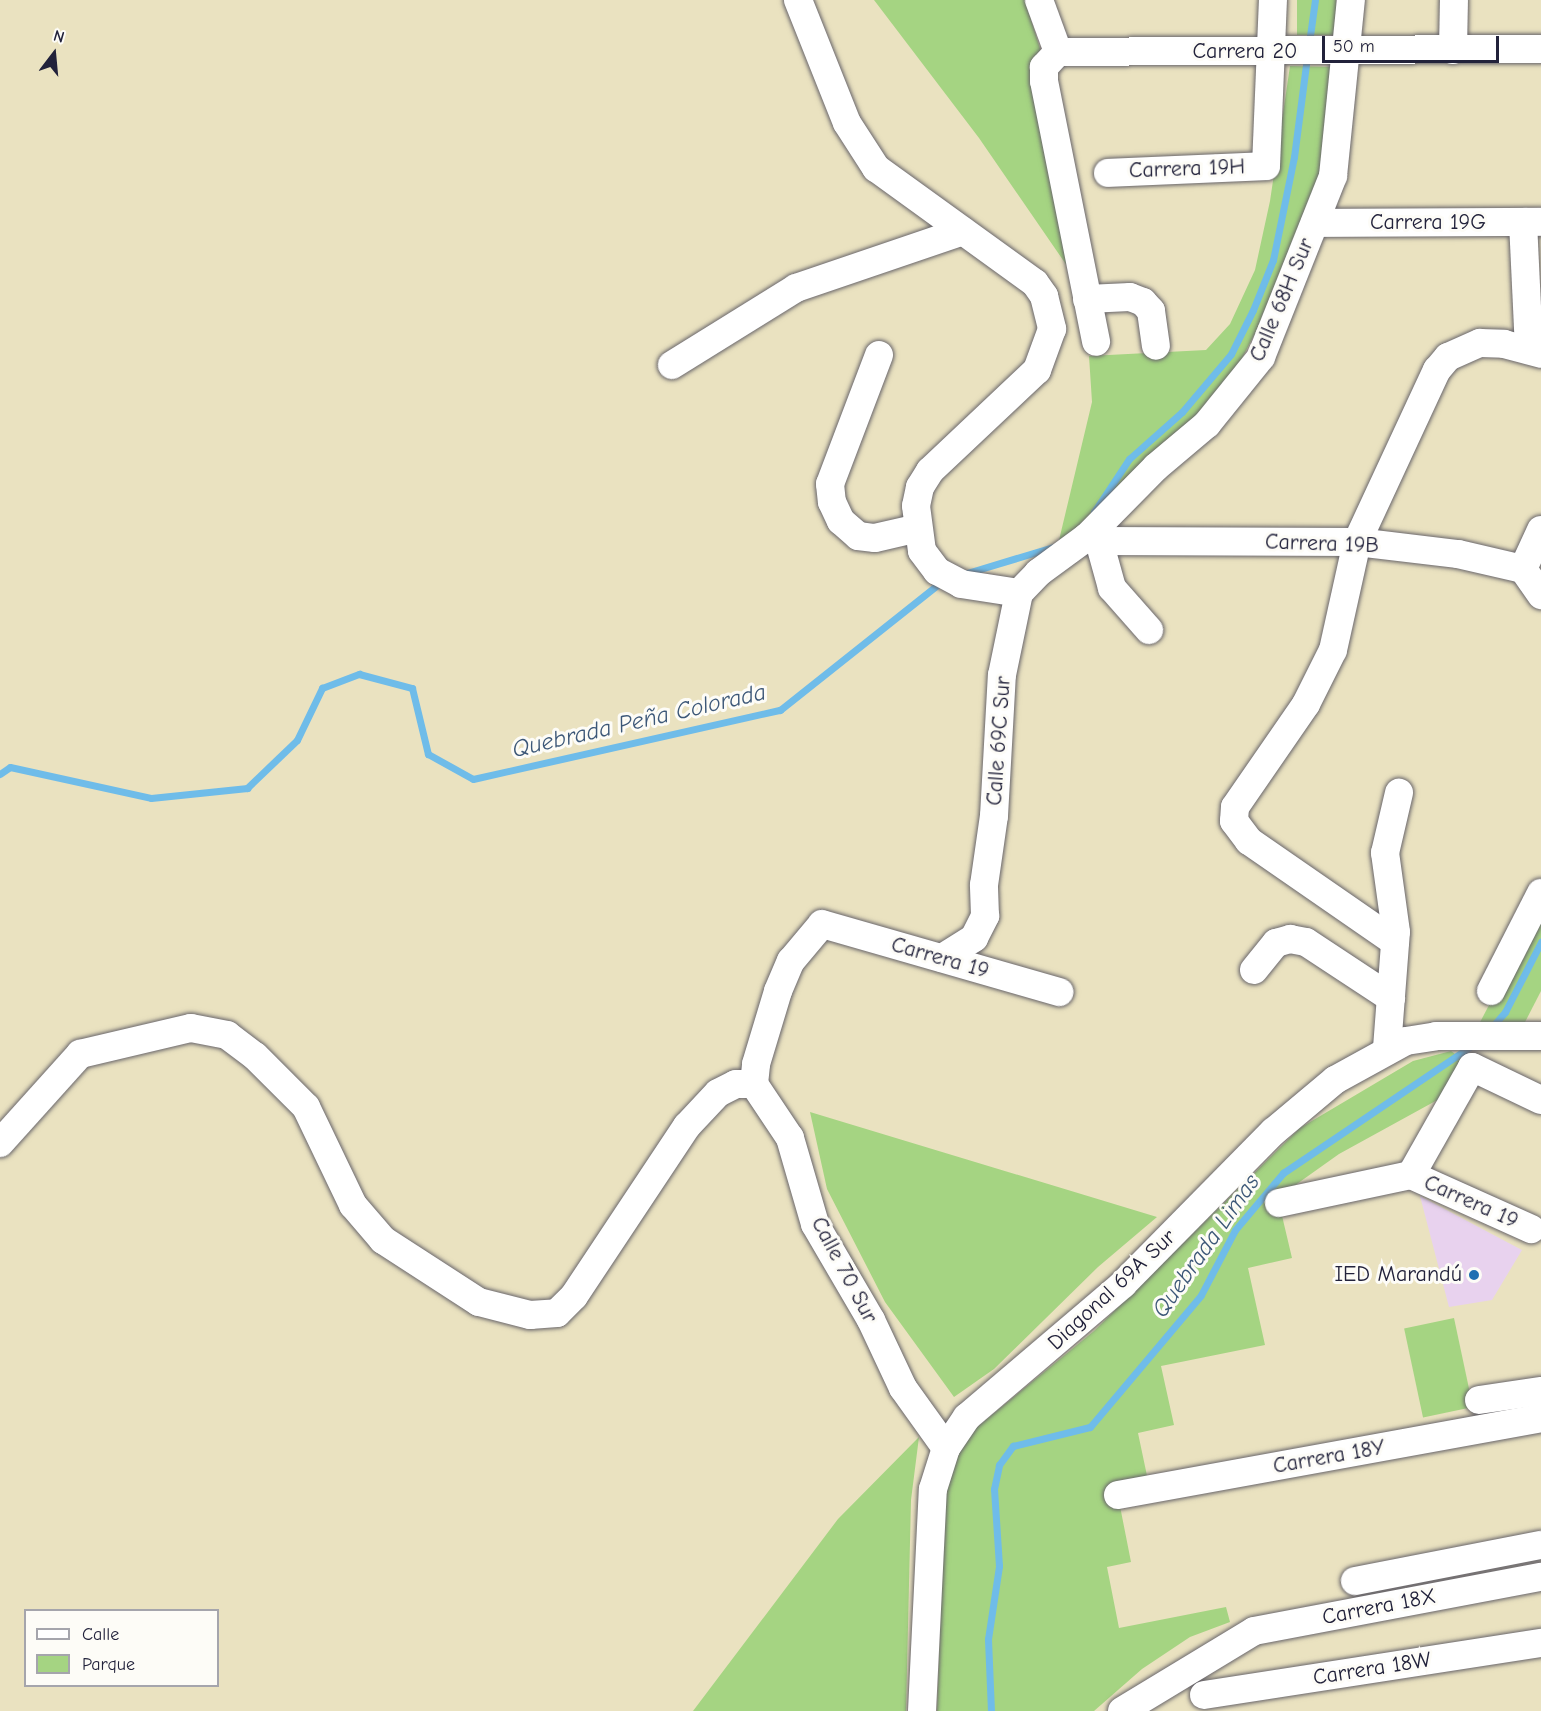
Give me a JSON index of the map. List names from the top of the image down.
{
  "streets": {
    "street": [
      "Carrera 20",
      "Carrera 19H",
      "Carrera 19G",
      "Calle 68H Sur",
      "Carrera 19B",
      "Calle 69C Sur",
      "Carrera 19",
      "Calle 70 Sur",
      "Diagonal 69A Sur",
      "Carrera 18Y",
      "Carrera 18X",
      "Carrera 18W"
    ]
  },
  "crossings": [
    ["Carrera 20", "Carrera 19H"],
    ["Carrera 20", "Calle 68H Sur"],
    ["Carrera 19G", "Calle 68H Sur"],
    ["Calle 68H Sur", "Carrera 19B"],
    ["Calle 69C Sur", "Carrera 19"],
    ["Carrera 19", "Calle 70 Sur"],
    ["Calle 70 Sur", "Diagonal 69A Sur"]
  ],
  "water": ["Quebrada Peña Colorada", "Quebrada Limas"],
  "places": ["IED Marandú"],
  "legend": ["Calle", "Parque"],
  "scale_bar": "50 m",
  "north": "top"
}
